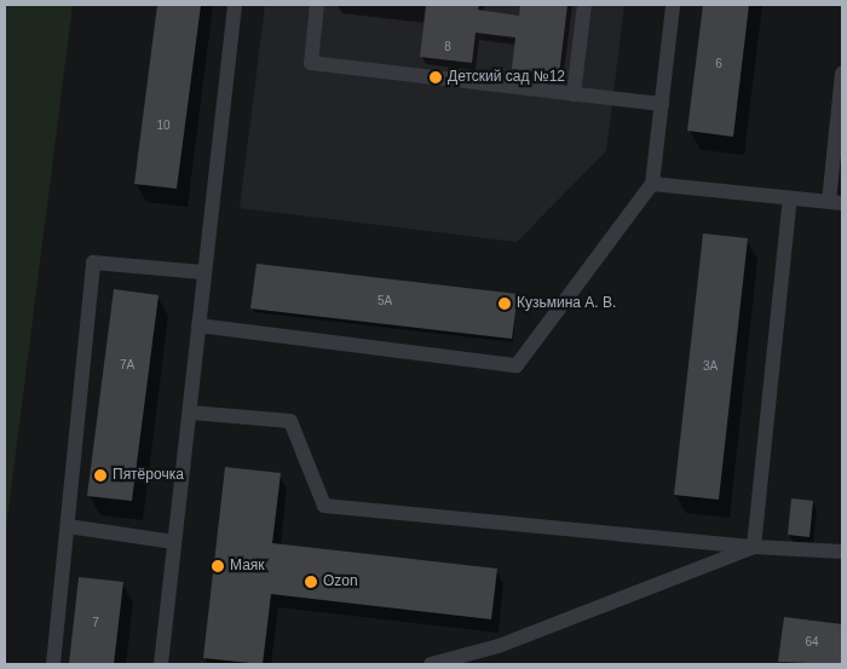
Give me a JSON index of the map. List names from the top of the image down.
{
  "places": [
    "Детский сад №12",
    "Кузьмина А. В.",
    "Пятёрочка",
    "Маяк",
    "Ozon"
  ],
  "house_numbers": [
    "8",
    "6",
    "10",
    "5А",
    "7А",
    "3А",
    "7",
    "64"
  ]
}
